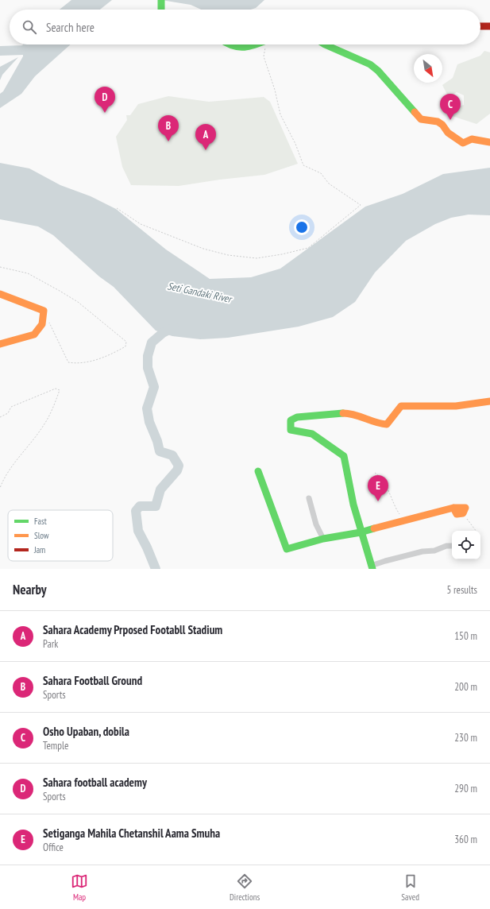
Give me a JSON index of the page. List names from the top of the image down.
{
  "water": ["Seti Gandaki River"],
  "legend": ["Fast", "Slow", "Jam"],
  "north": "bottom right",
  "page": {
    "search": "Search here",
    "pins": [
      "D",
      "C",
      "B",
      "A",
      "E"
    ],
    "heading": ["Nearby", "5 results"],
    "list": [
      {
        "mark": "A",
        "name": "Sahara Academy Prposed Footabll Stadium",
        "note": "Park",
        "value": "150 m"
      },
      {
        "mark": "B",
        "name": "Sahara Football Ground",
        "note": "Sports",
        "value": "200 m"
      },
      {
        "mark": "C",
        "name": "Osho Upaban, dobila",
        "note": "Temple",
        "value": "230 m"
      },
      {
        "mark": "D",
        "name": "Sahara football academy",
        "note": "Sports",
        "value": "290 m"
      },
      {
        "mark": "E",
        "name": "Setiganga Mahila Chetanshil Aama Smuha",
        "note": "Office",
        "value": "360 m"
      }
    ],
    "nav": ["Map", "Directions", "Saved"]
  }
}
